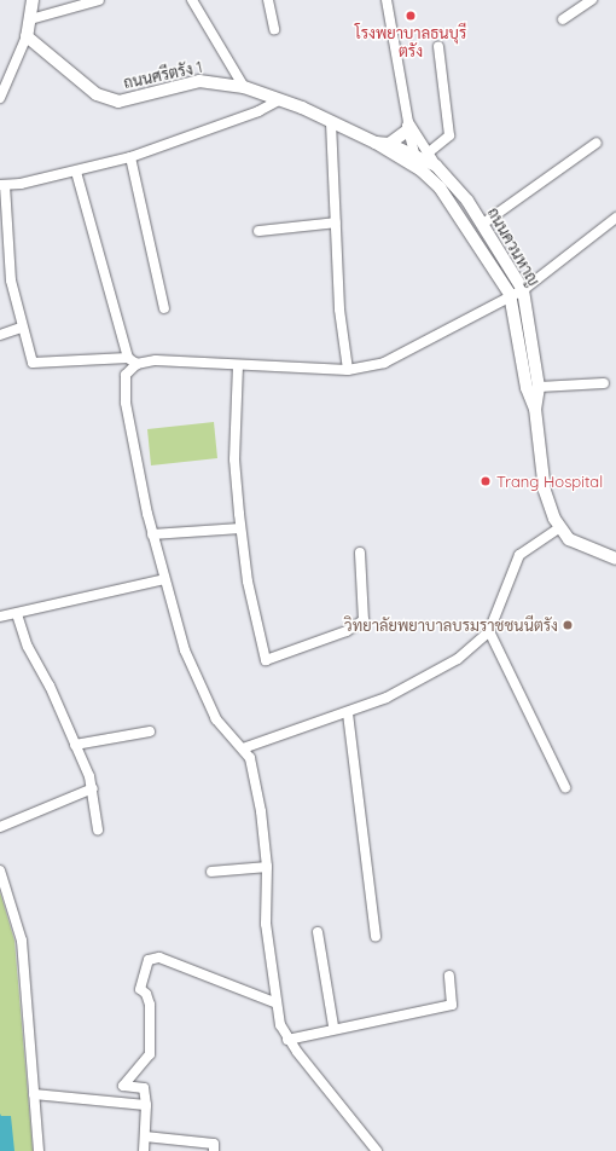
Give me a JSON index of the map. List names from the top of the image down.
{
  "streets": {
    "main road": ["ถนนศรีตรัง 1", "ถนนควนหาญ"]
  },
  "crossings": [
    ["ถนนศรีตรัง 1", "ถนนควนหาญ"]
  ],
  "places": ["โรงพยาบาลธนบุรี ตรัง", "Trang Hospital", "วิทยาลัยพยาบาลบรมราชชนนีตรัง"]
}
